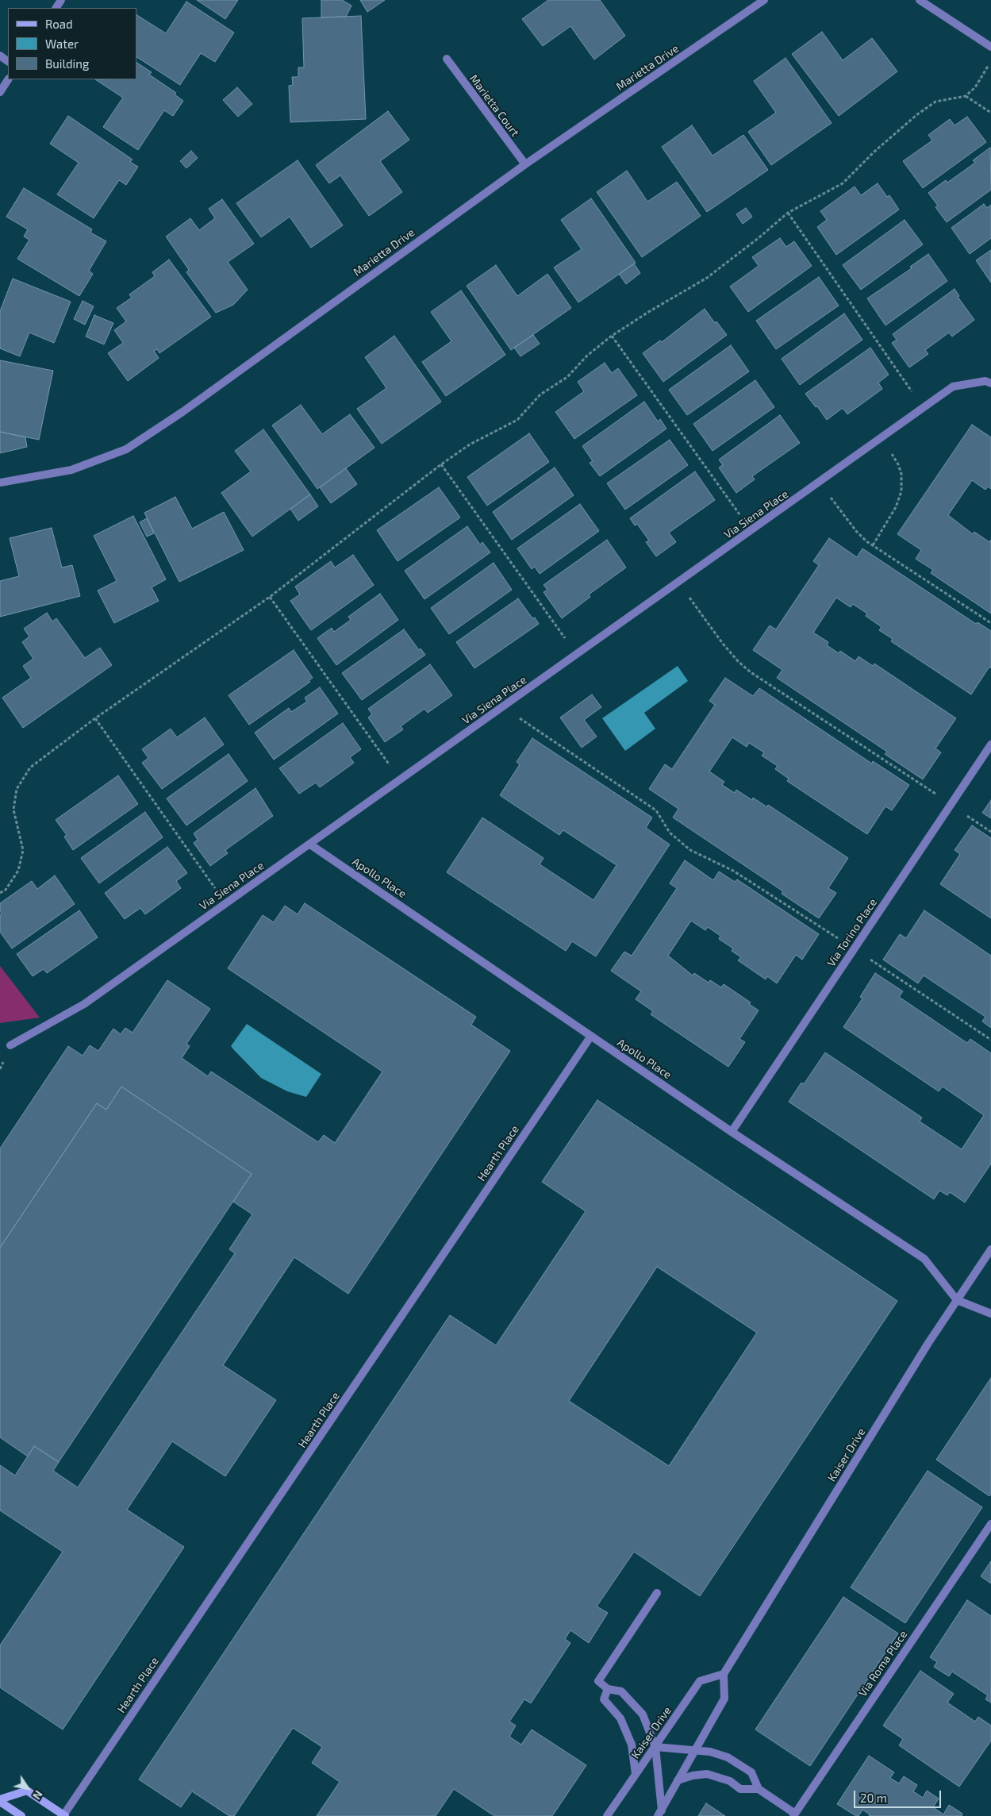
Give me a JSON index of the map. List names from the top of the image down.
{
  "streets": {
    "street": [
      "Marietta Drive",
      "Marietta Court",
      "Via Siena Place",
      "Apollo Place",
      "Via Torino Place",
      "Hearth Place",
      "Kaiser Drive",
      "Via Roma Place"
    ]
  },
  "crossings": [
    ["Marietta Drive", "Marietta Court"],
    ["Via Siena Place", "Apollo Place"],
    ["Apollo Place", "Via Torino Place"],
    ["Apollo Place", "Hearth Place"],
    ["Apollo Place", "Kaiser Drive"]
  ],
  "legend": ["Road", "Water", "Building"],
  "scale_bar": "20 m",
  "north": "bottom right"
}
